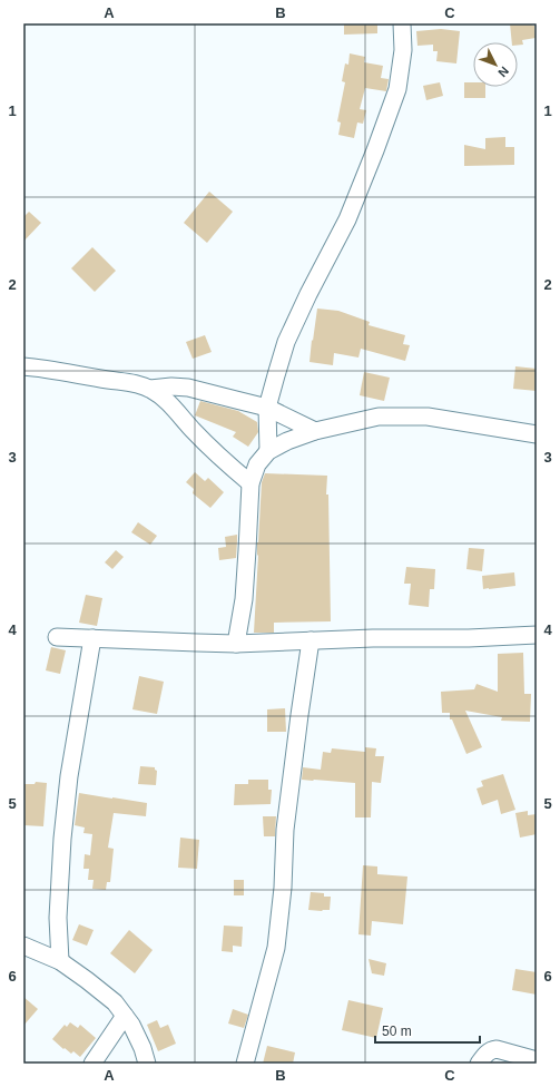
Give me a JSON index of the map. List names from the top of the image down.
{
  "scale_bar": "50 m",
  "north": "bottom right",
  "grid": {
    "columns": ["A", "B", "C"],
    "rows": [
      "1",
      "2",
      "3",
      "4",
      "5",
      "6"
    ]
  }
}
